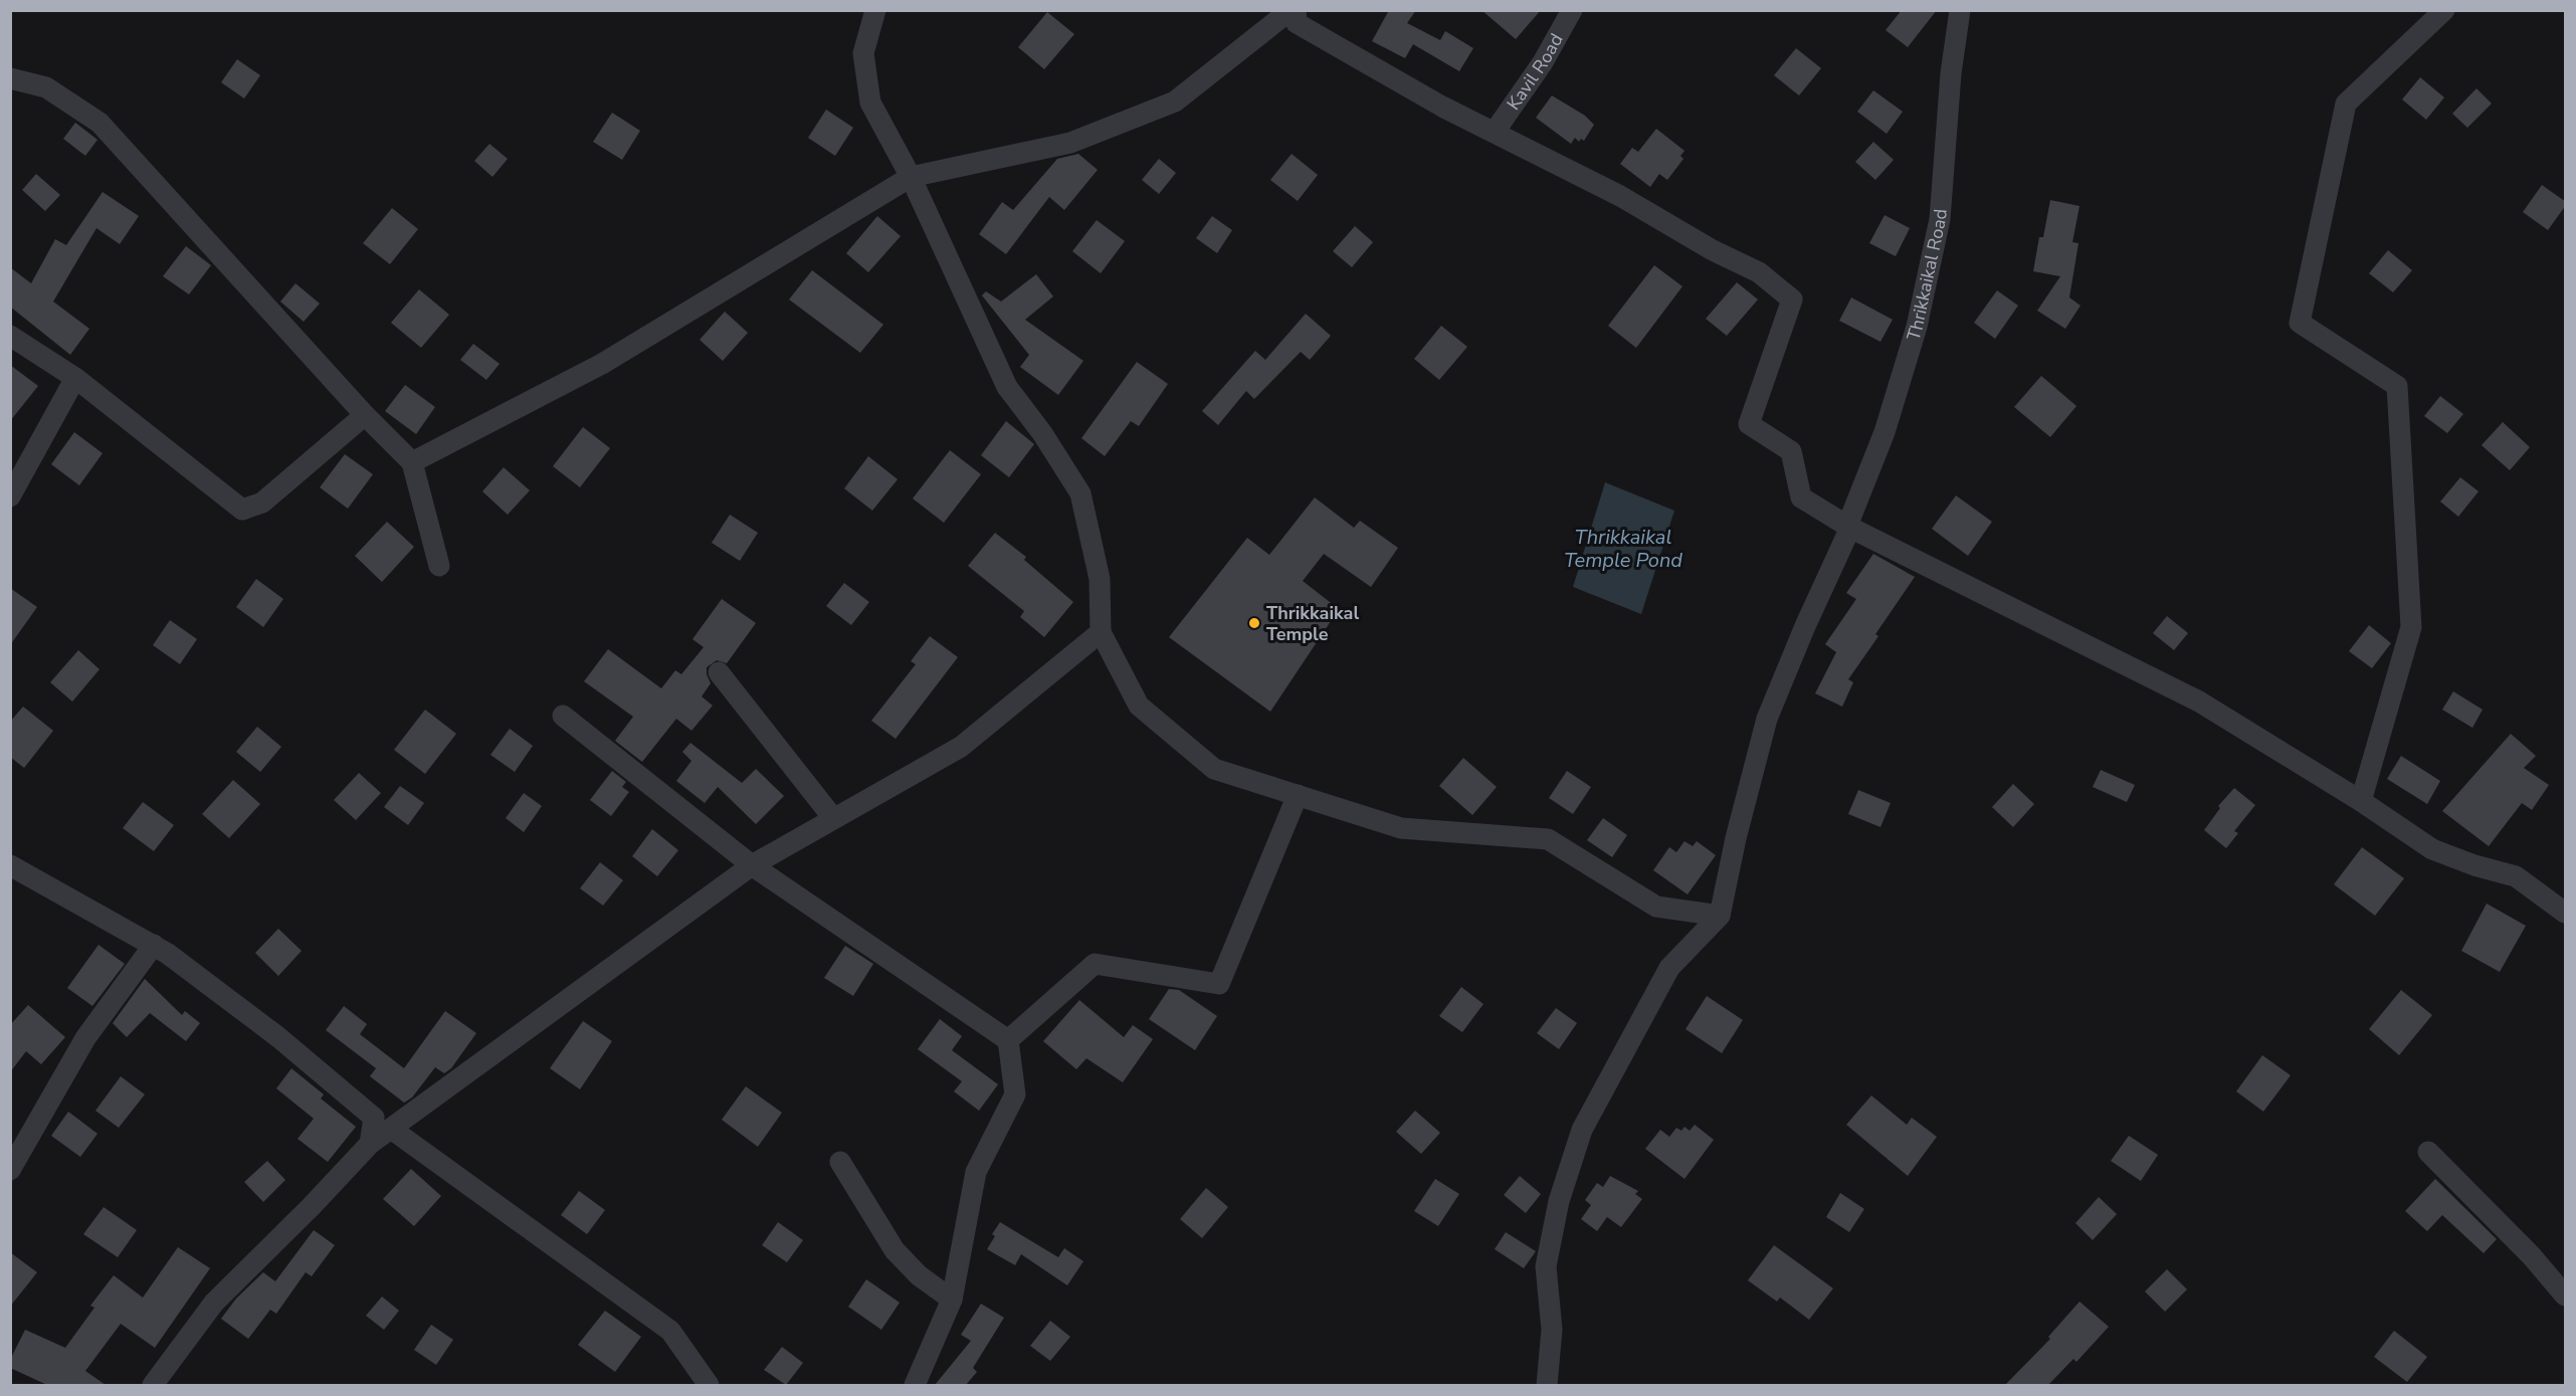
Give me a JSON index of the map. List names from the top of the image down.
{
  "streets": {
    "street": ["Kavil Road", "Thrikkaikal Road"]
  },
  "water": ["Thrikkaikal Temple Pond"],
  "places": ["Thrikkaikal Temple"]
}
